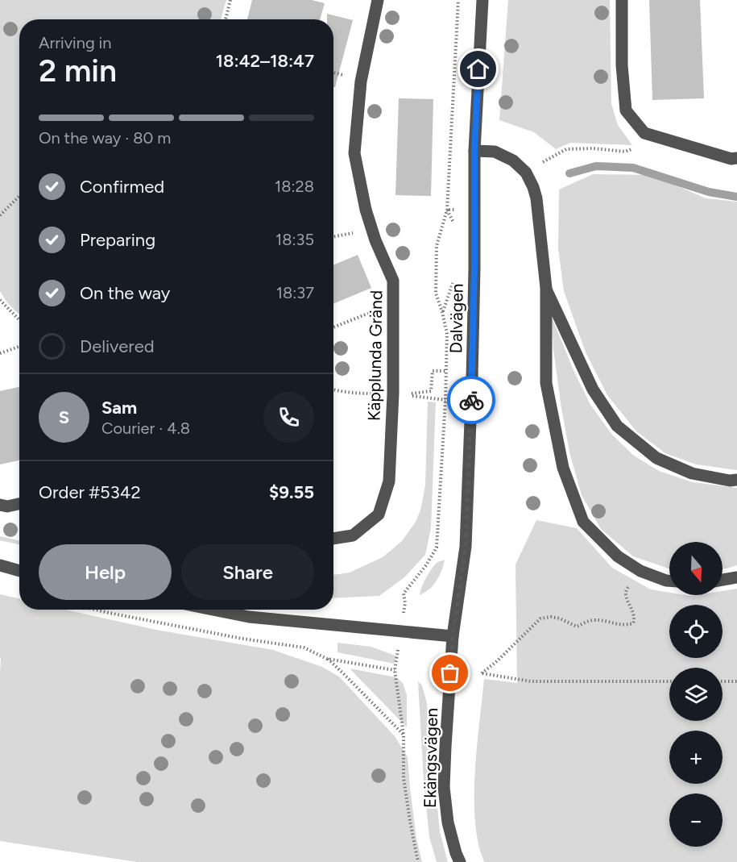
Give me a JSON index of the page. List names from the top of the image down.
{
  "streets": {
    "street": ["Dalvägen", "Käpplunda Gränd", "Ekängsvägen"]
  },
  "crossings": [
    ["Dalvägen", "Ekängsvägen"]
  ],
  "north": "bottom",
  "page": {
    "heading": ["2 min", "Arriving in", "18:42–18:47"],
    "panel": [
      "Sam",
      "Courier · 4.8",
      "Order #5342",
      "$9.55"
    ],
    "bar": "On the way · 80 m",
    "list": [
      ["Confirmed", "18:28"],
      ["Preparing", "18:35"],
      ["On the way", "18:37"],
      "Delivered"
    ],
    "round": "S",
    "buttons": ["Help", "Share"],
    "map_buttons": ["+", "−"]
  }
}
